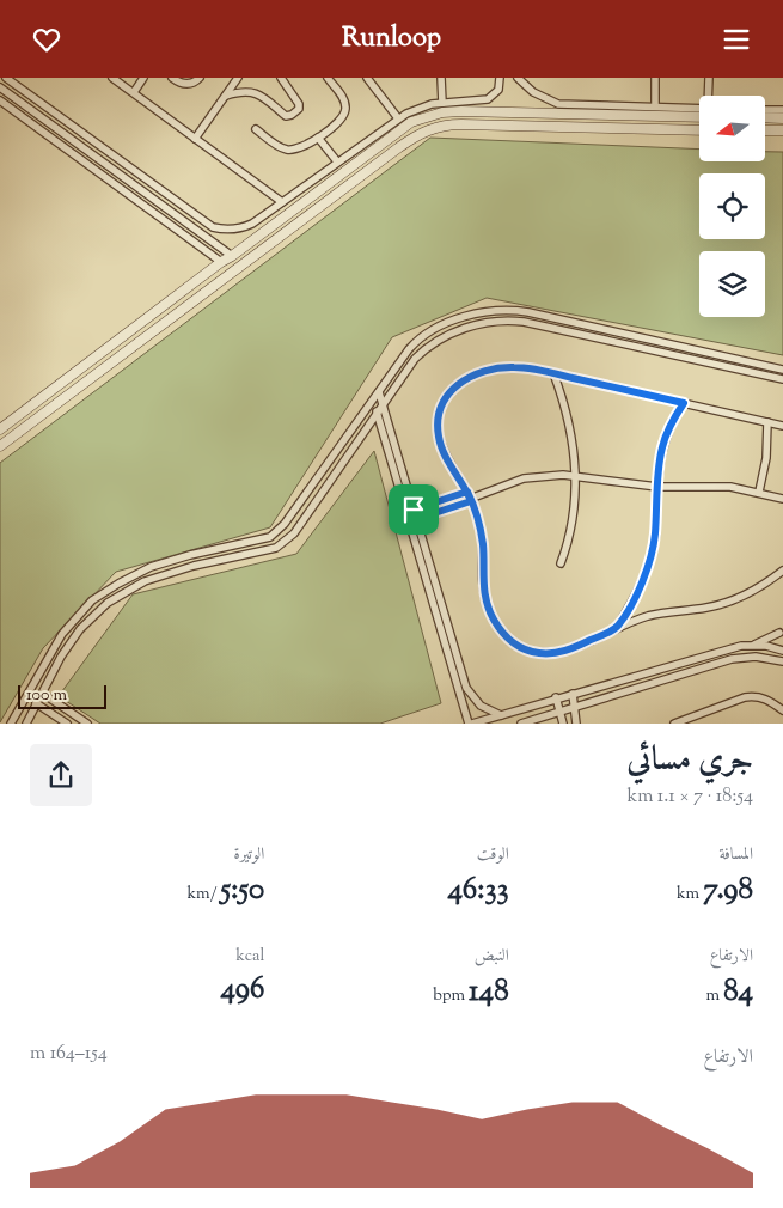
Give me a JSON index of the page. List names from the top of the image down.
{
  "scale_bar": "100 m",
  "north": "left",
  "page": {
    "header": "Runloop",
    "scale": "100 m",
    "heading": ["جري مسائي", "18:54 · 7 × 1.1 km"],
    "stats": [
      ["المسافة", "7.98 km"],
      ["الوقت", "46:33"],
      ["الوتيرة", "5:50 /km"],
      ["الارتفاع", "84 m"],
      ["النبض", "148 bpm"],
      ["kcal", "496"]
    ],
    "chart": ["الارتفاع", "154–164 m"]
  }
}
